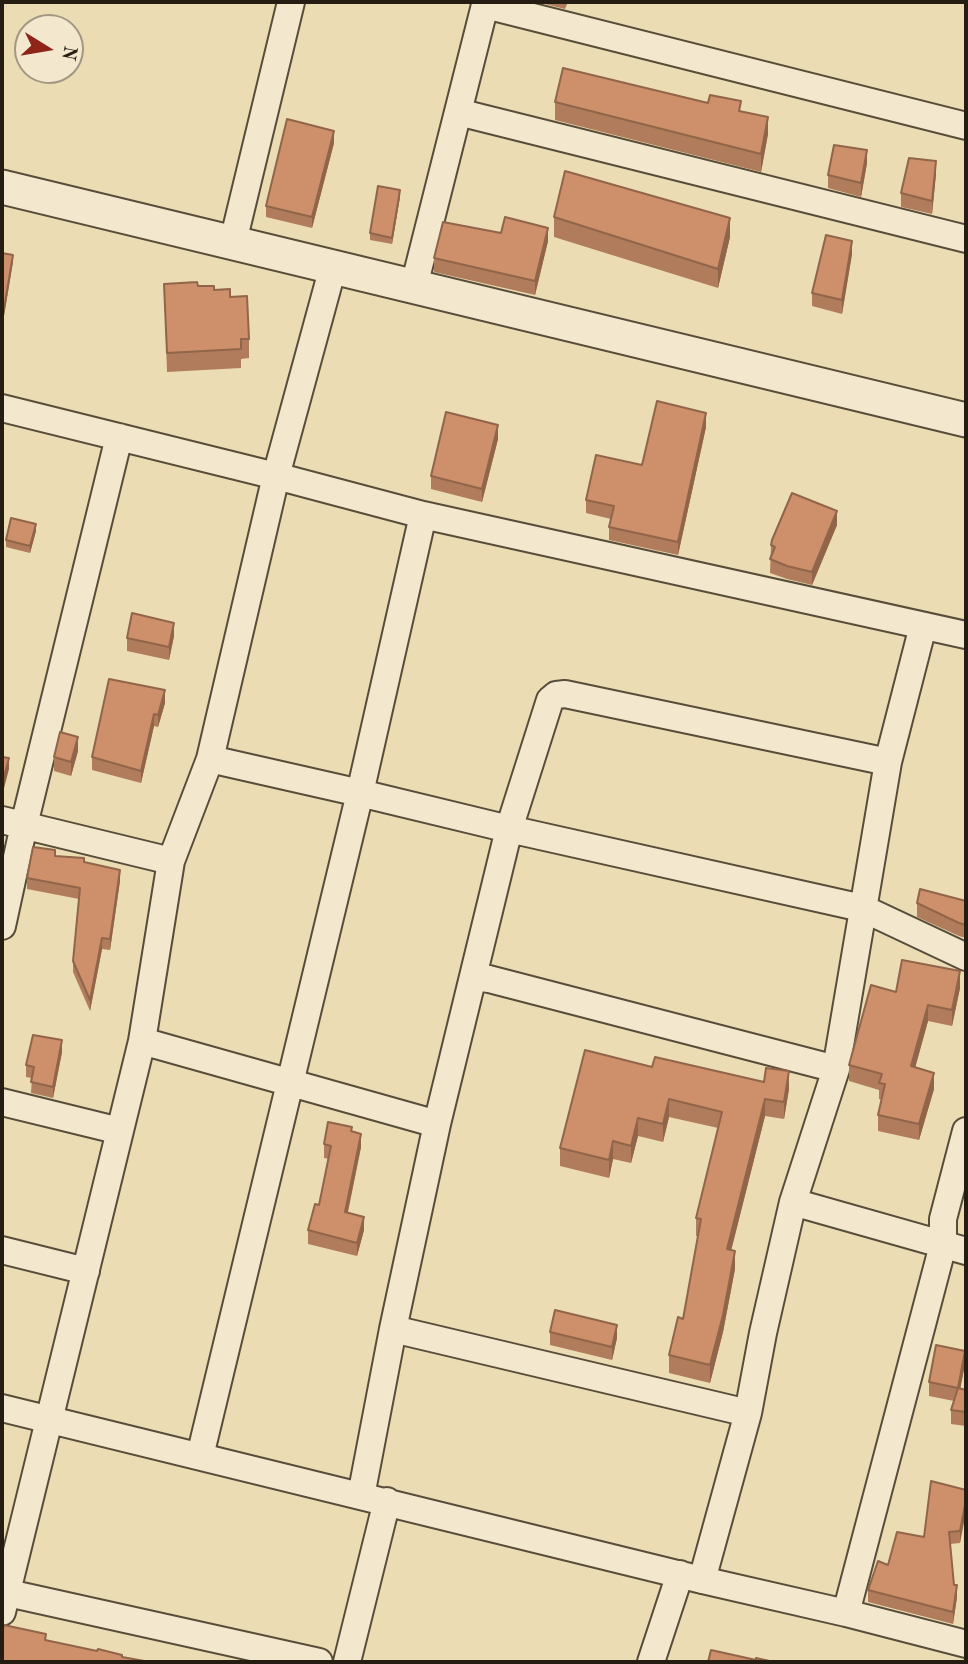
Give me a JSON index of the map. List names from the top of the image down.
{
  "north": "right"
}
